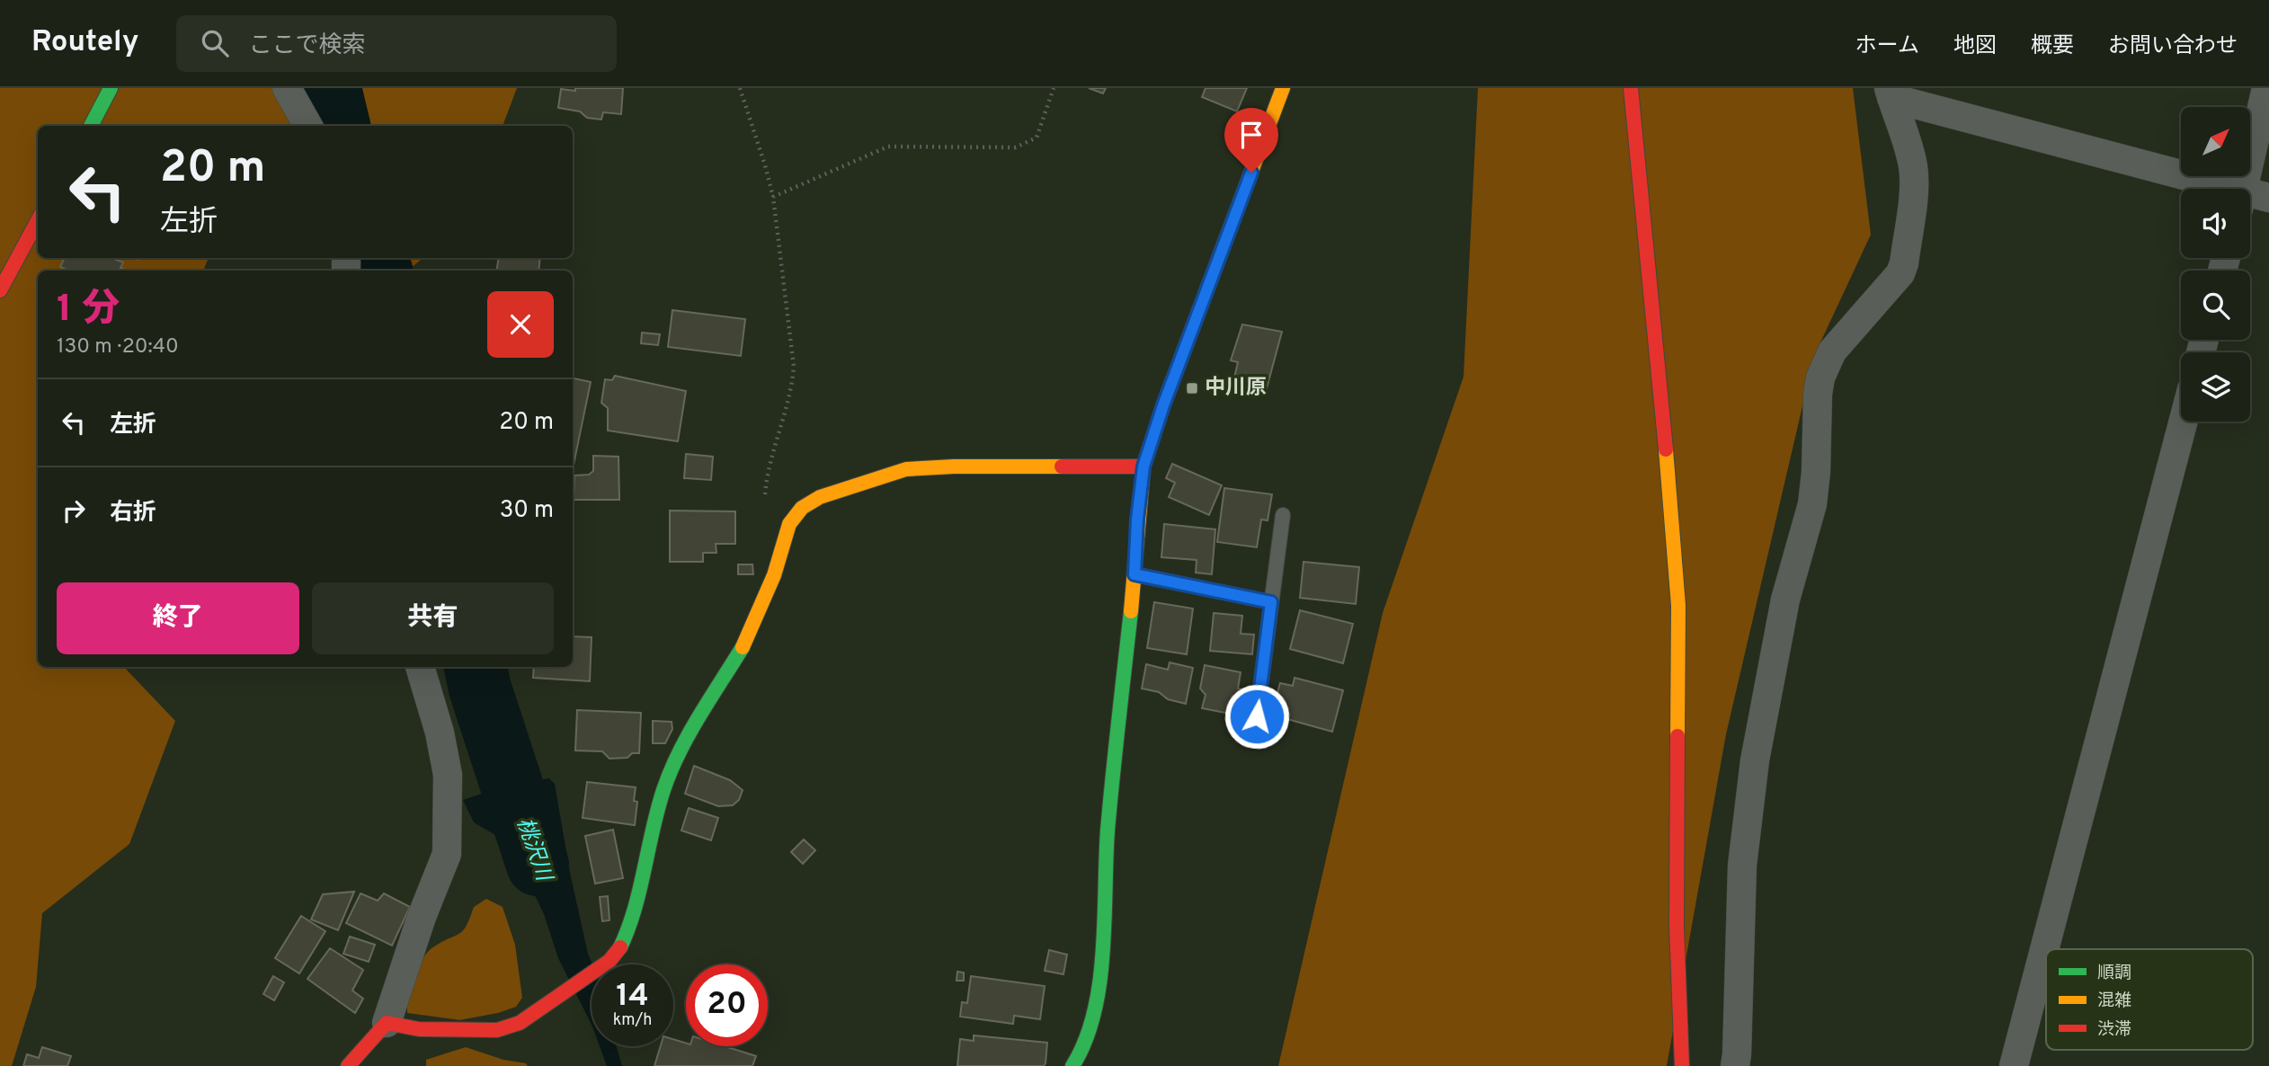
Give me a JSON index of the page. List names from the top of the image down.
{
  "water": ["桃沢川"],
  "places": {
    "transit": ["中川原"]
  },
  "legend": ["順調", "混雑", "渋滞"],
  "north": "top right",
  "page": {
    "header": "Routely",
    "search": "ここで検索",
    "nav": [
      "ホーム",
      "地図",
      "概要",
      "お問い合わせ"
    ],
    "turn": ["20 m", "左折"],
    "heading": ["1 分", "130 m · 20:40"],
    "list": [
      {
        "name": "左折",
        "value": "20 m"
      },
      {
        "name": "右折",
        "value": "30 m"
      }
    ],
    "buttons": ["終了", "共有"],
    "speed": "14 km/h",
    "limit": "20"
  }
}
